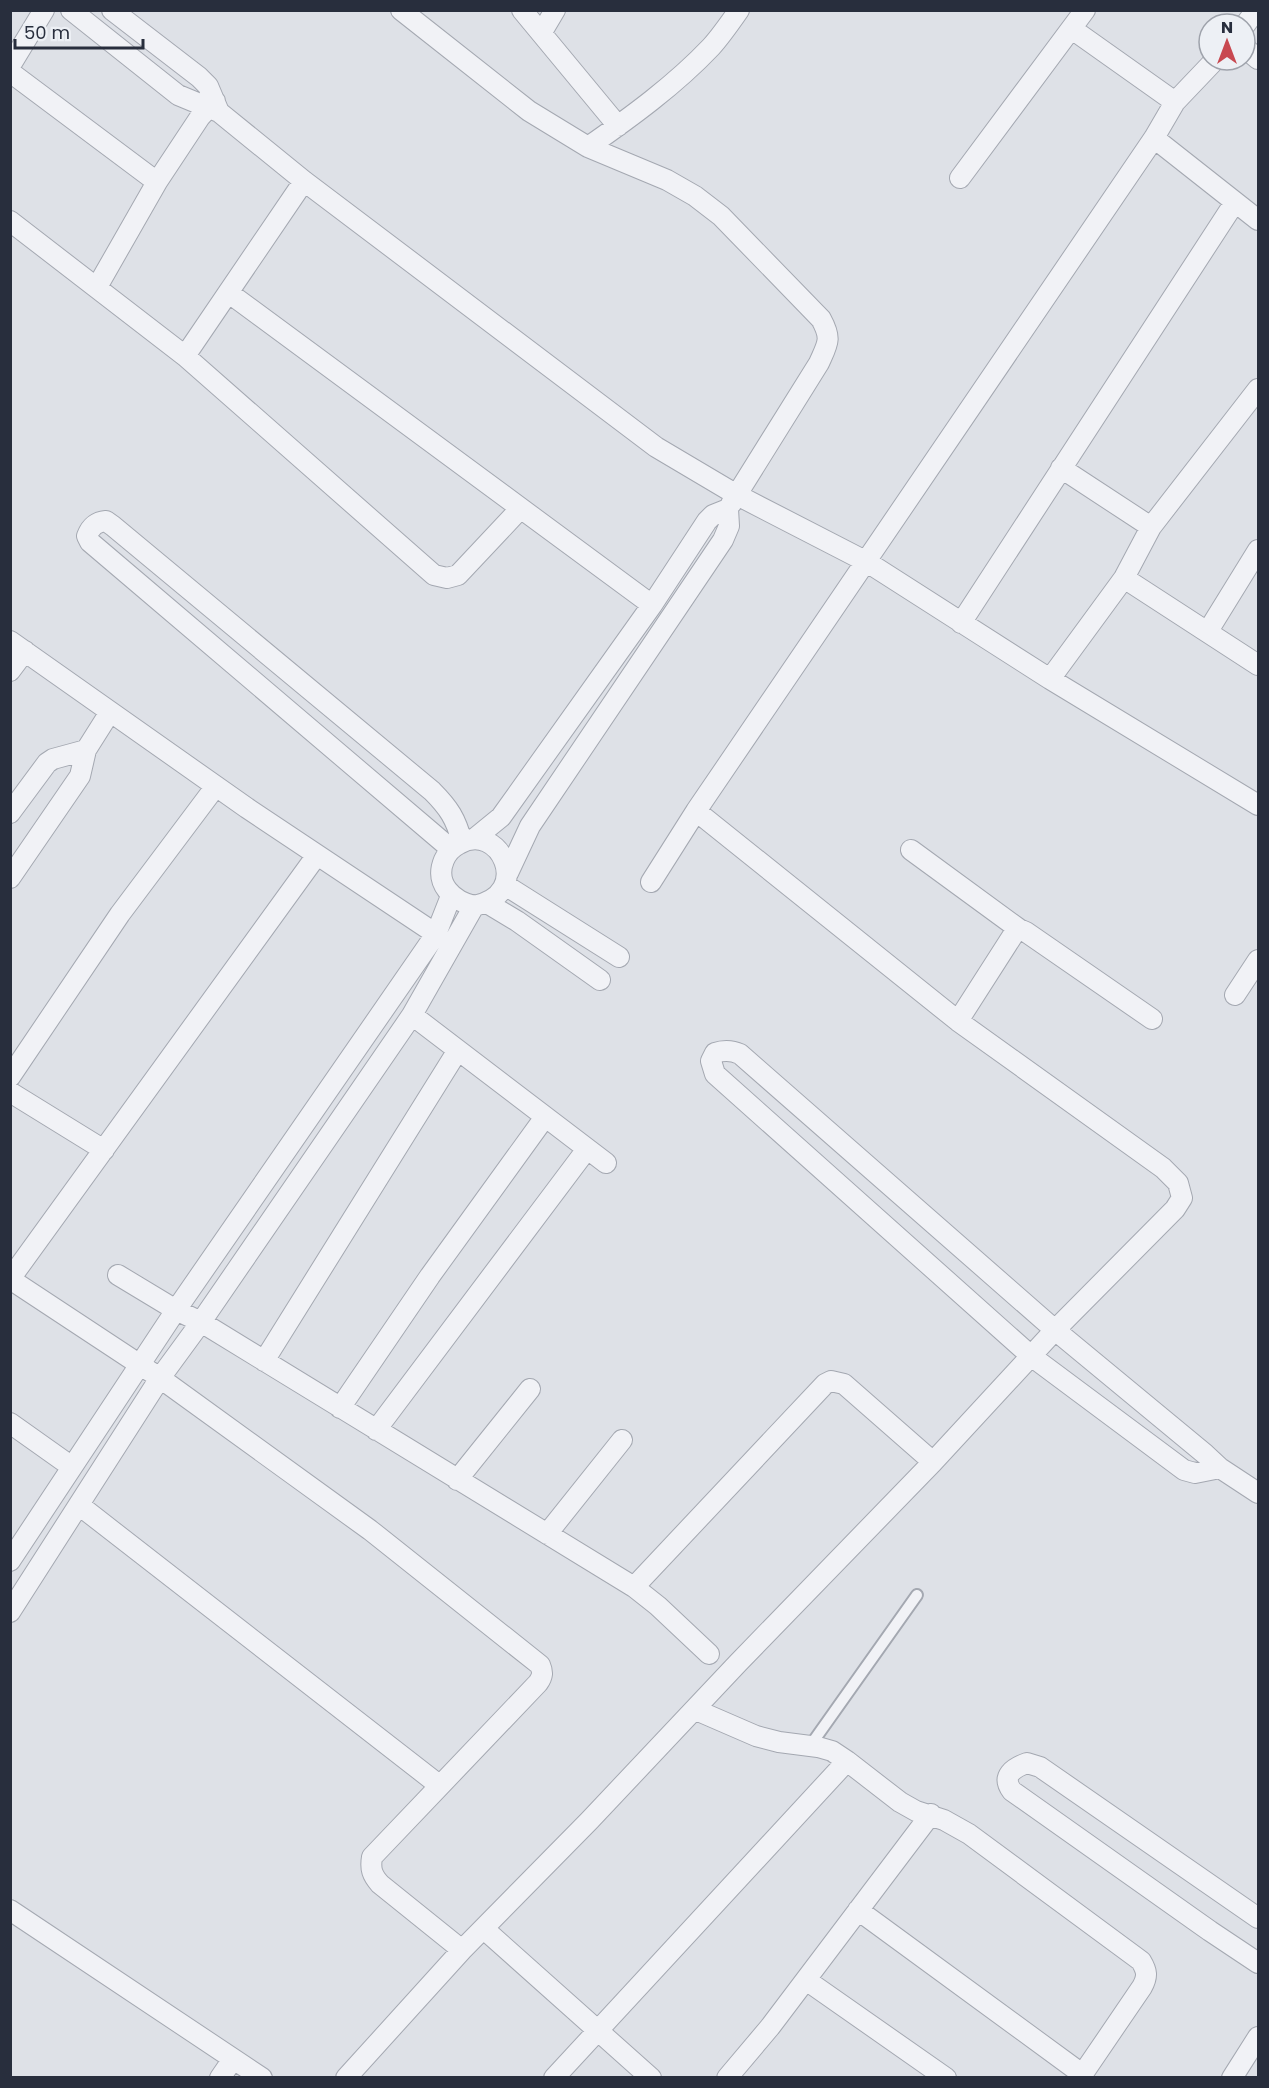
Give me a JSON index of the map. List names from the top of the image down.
{
  "scale_bar": "50 m",
  "north": "top"
}
